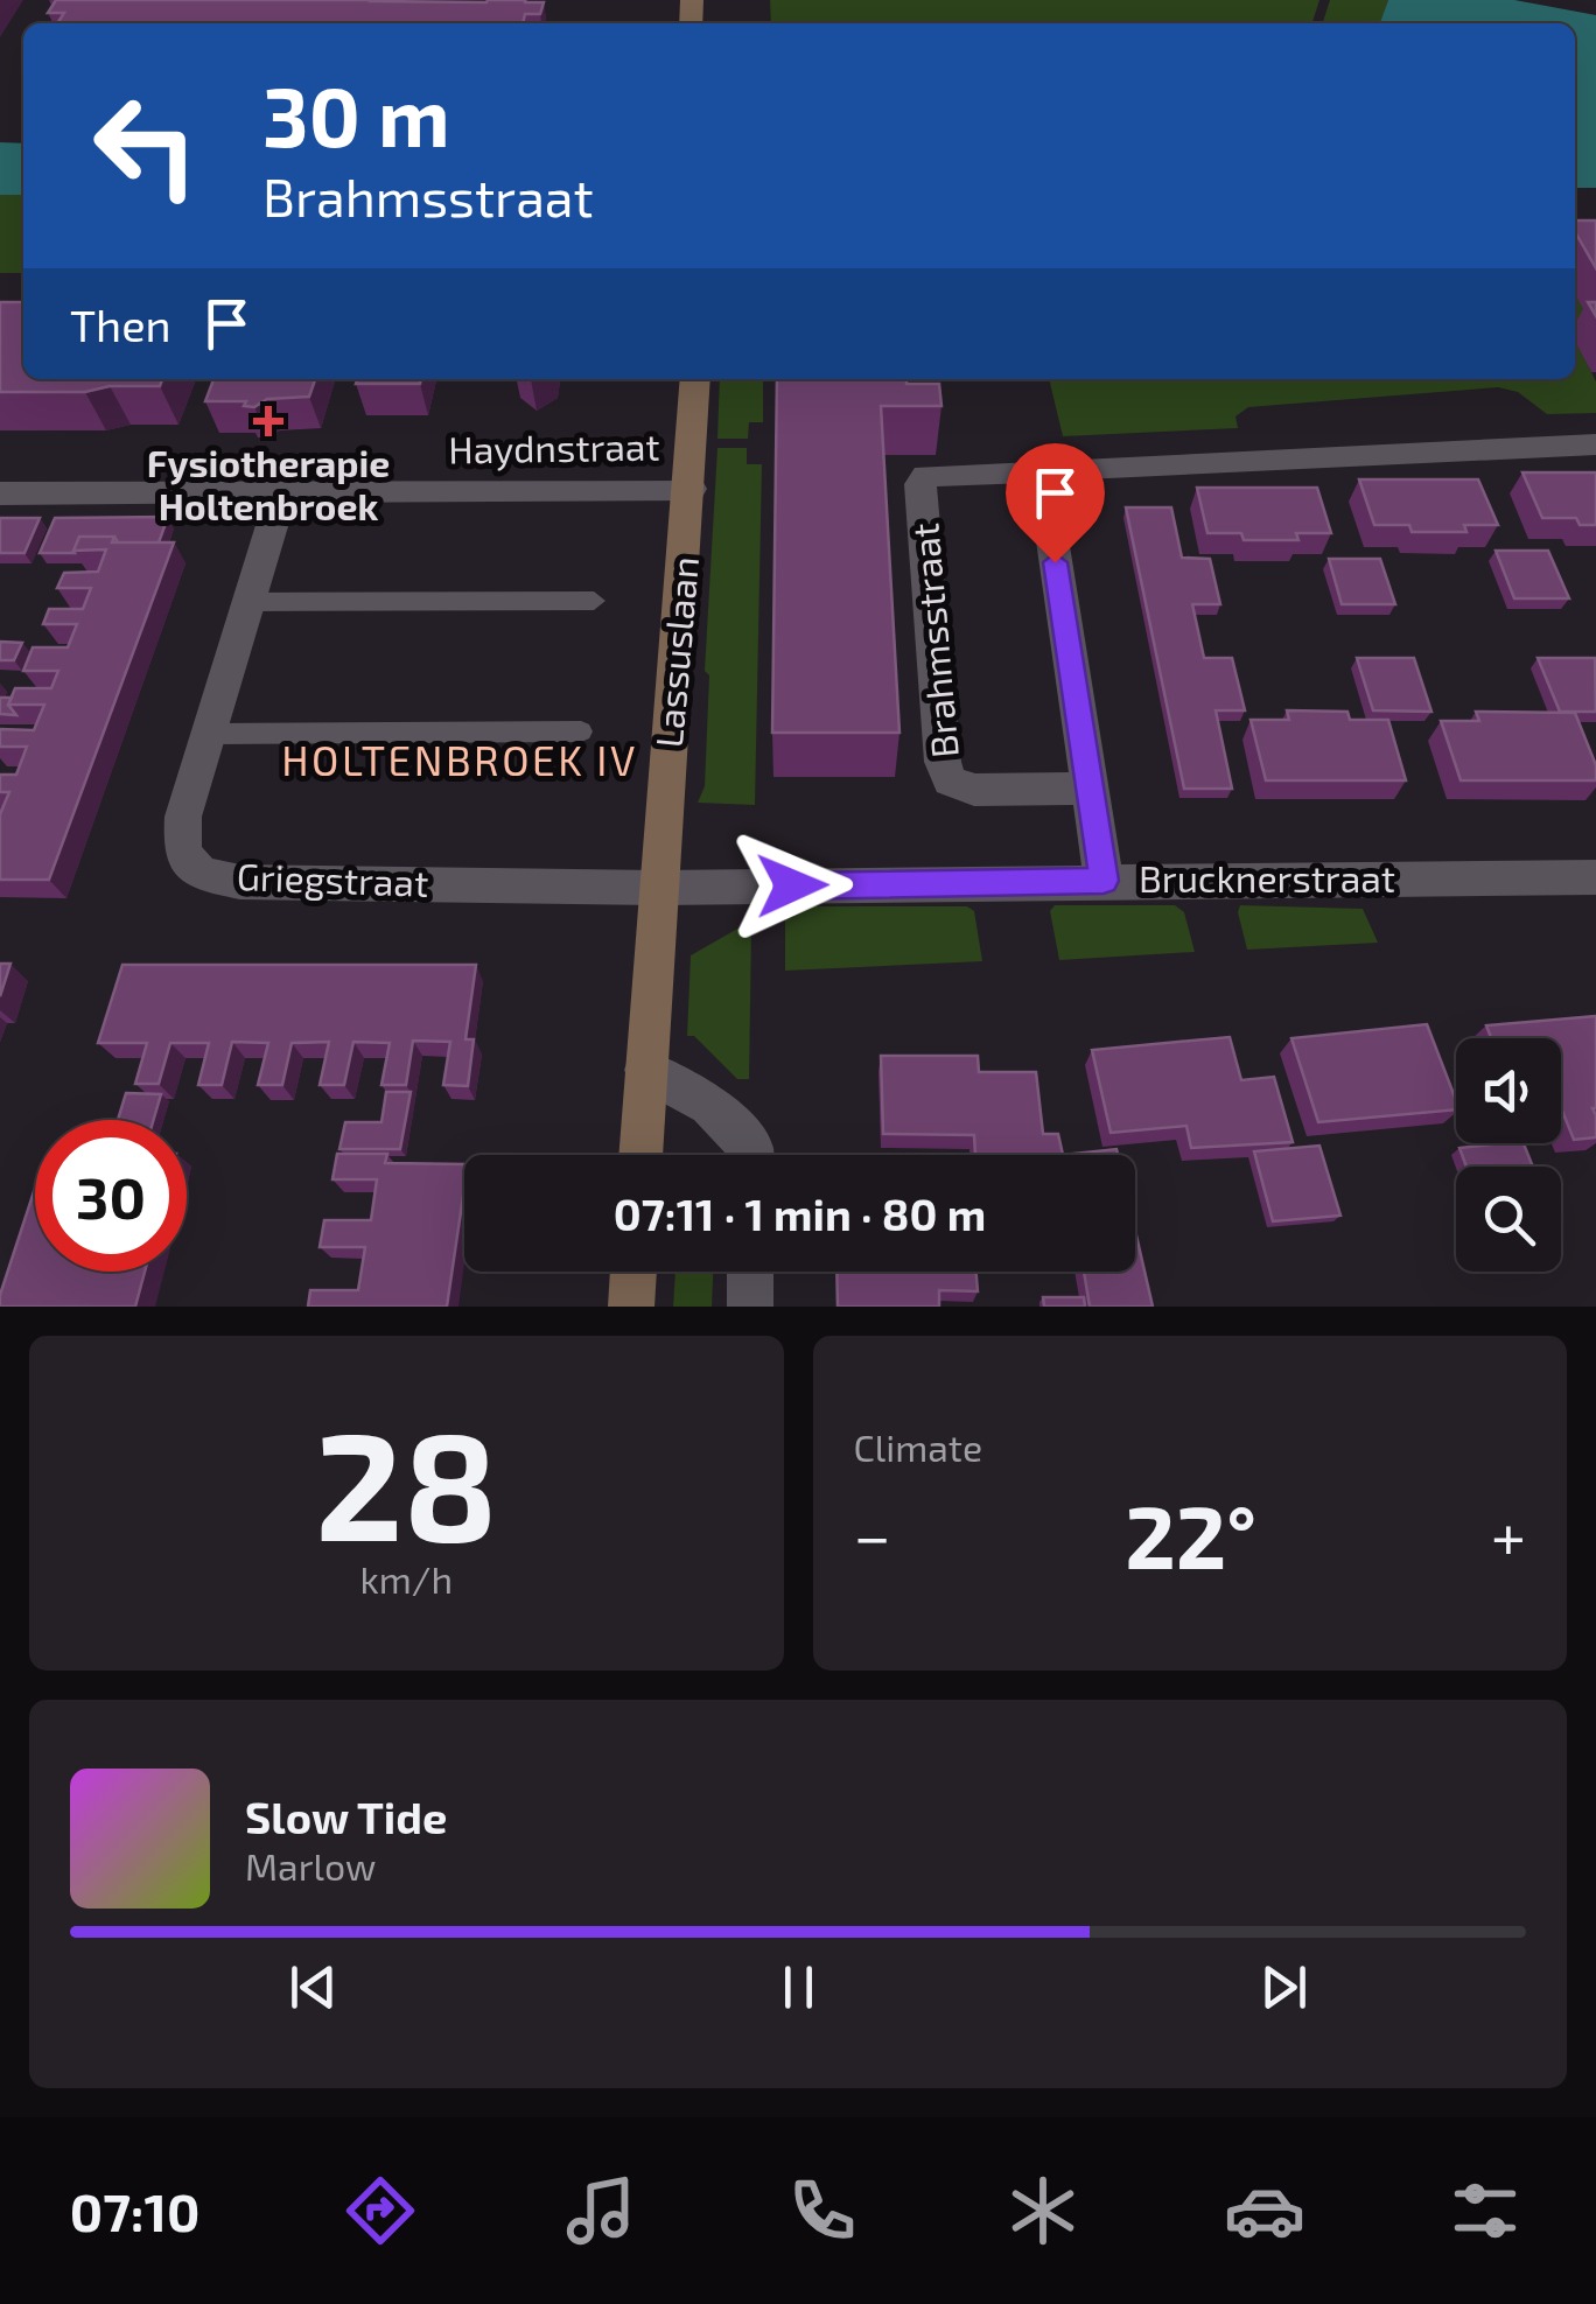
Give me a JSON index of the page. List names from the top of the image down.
{
  "streets": {
    "street": [
      "Haydnstraat",
      "Brahmsstraat",
      "Lassuslaan",
      "Brucknerstraat",
      "Griegstraat"
    ]
  },
  "crossings": [
    ["Haydnstraat", "Lassuslaan"],
    ["Haydnstraat", "Griegstraat"],
    ["Lassuslaan", "Brucknerstraat"],
    ["Lassuslaan", "Griegstraat"],
    ["Brucknerstraat", "Griegstraat"]
  ],
  "districts": ["HOLTENBROEK IV"],
  "places": {
    "health": ["Fysiotherapie Holtenbroek"]
  },
  "page": {
    "turn": ["30 m", "Brahmsstraat"],
    "then": "Then",
    "limit": "30",
    "trip": "07:11 · 1 min · 80 m",
    "tile": [
      ["28", "km/h"],
      "Climate"
    ],
    "heat": ["−", "22°", "+"],
    "song": ["Slow Tide", "Marlow"],
    "tabs": "07:10"
  }
}
